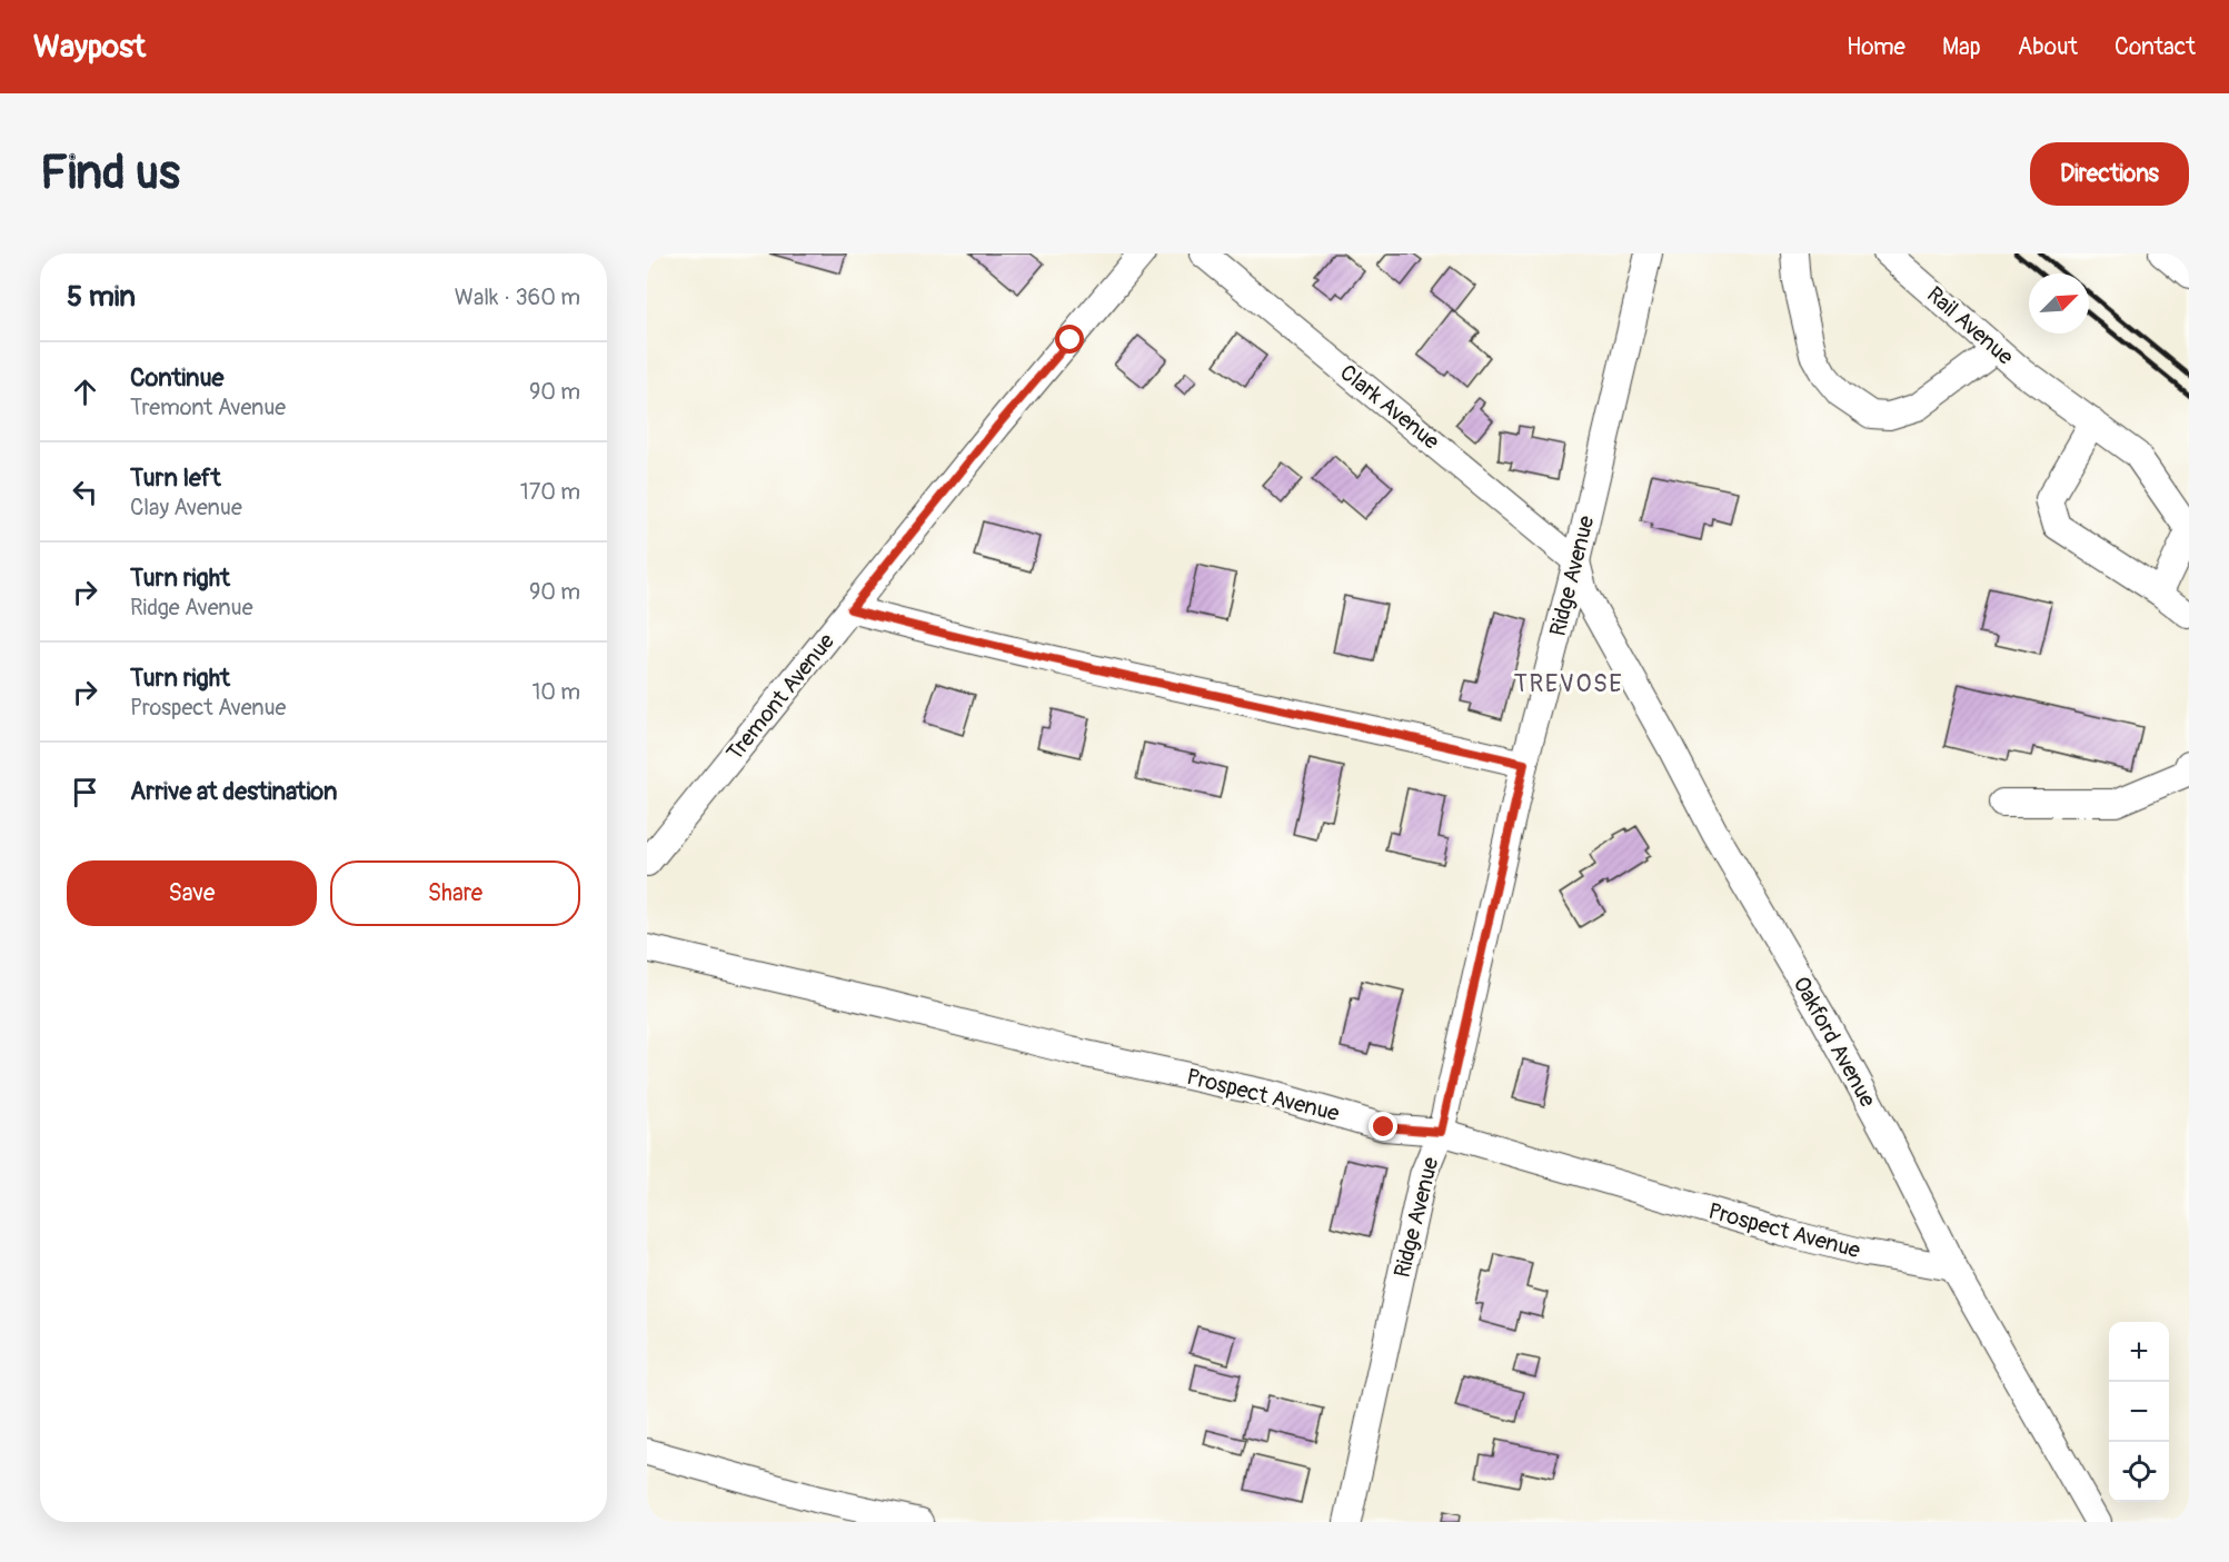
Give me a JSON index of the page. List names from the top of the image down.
{
  "streets": {
    "street": [
      "Rail Avenue",
      "Clark Avenue",
      "Ridge Avenue",
      "Tremont Avenue",
      "Oakford Avenue",
      "Prospect Avenue"
    ]
  },
  "crossings": [
    ["Clark Avenue", "Ridge Avenue"],
    ["Clark Avenue", "Oakford Avenue"],
    ["Ridge Avenue", "Oakford Avenue"],
    ["Ridge Avenue", "Prospect Avenue"],
    ["Oakford Avenue", "Prospect Avenue"]
  ],
  "districts": ["TREVOSE"],
  "north": "top right",
  "page": {
    "header": "Waypost",
    "nav": [
      "Home",
      "Map",
      "About",
      "Contact"
    ],
    "buttons": [
      "Directions",
      ["Save", "Share"]
    ],
    "title": "Find us",
    "heading": ["5 min", "Walk · 360 m"],
    "list": [
      ["Continue", "Tremont Avenue", "90 m"],
      ["Turn left", "Clay Avenue", "170 m"],
      ["Turn right", "Ridge Avenue", "90 m"],
      ["Turn right", "Prospect Avenue", "10 m"],
      "Arrive at destination"
    ],
    "map_buttons": ["+", "−"]
  }
}
